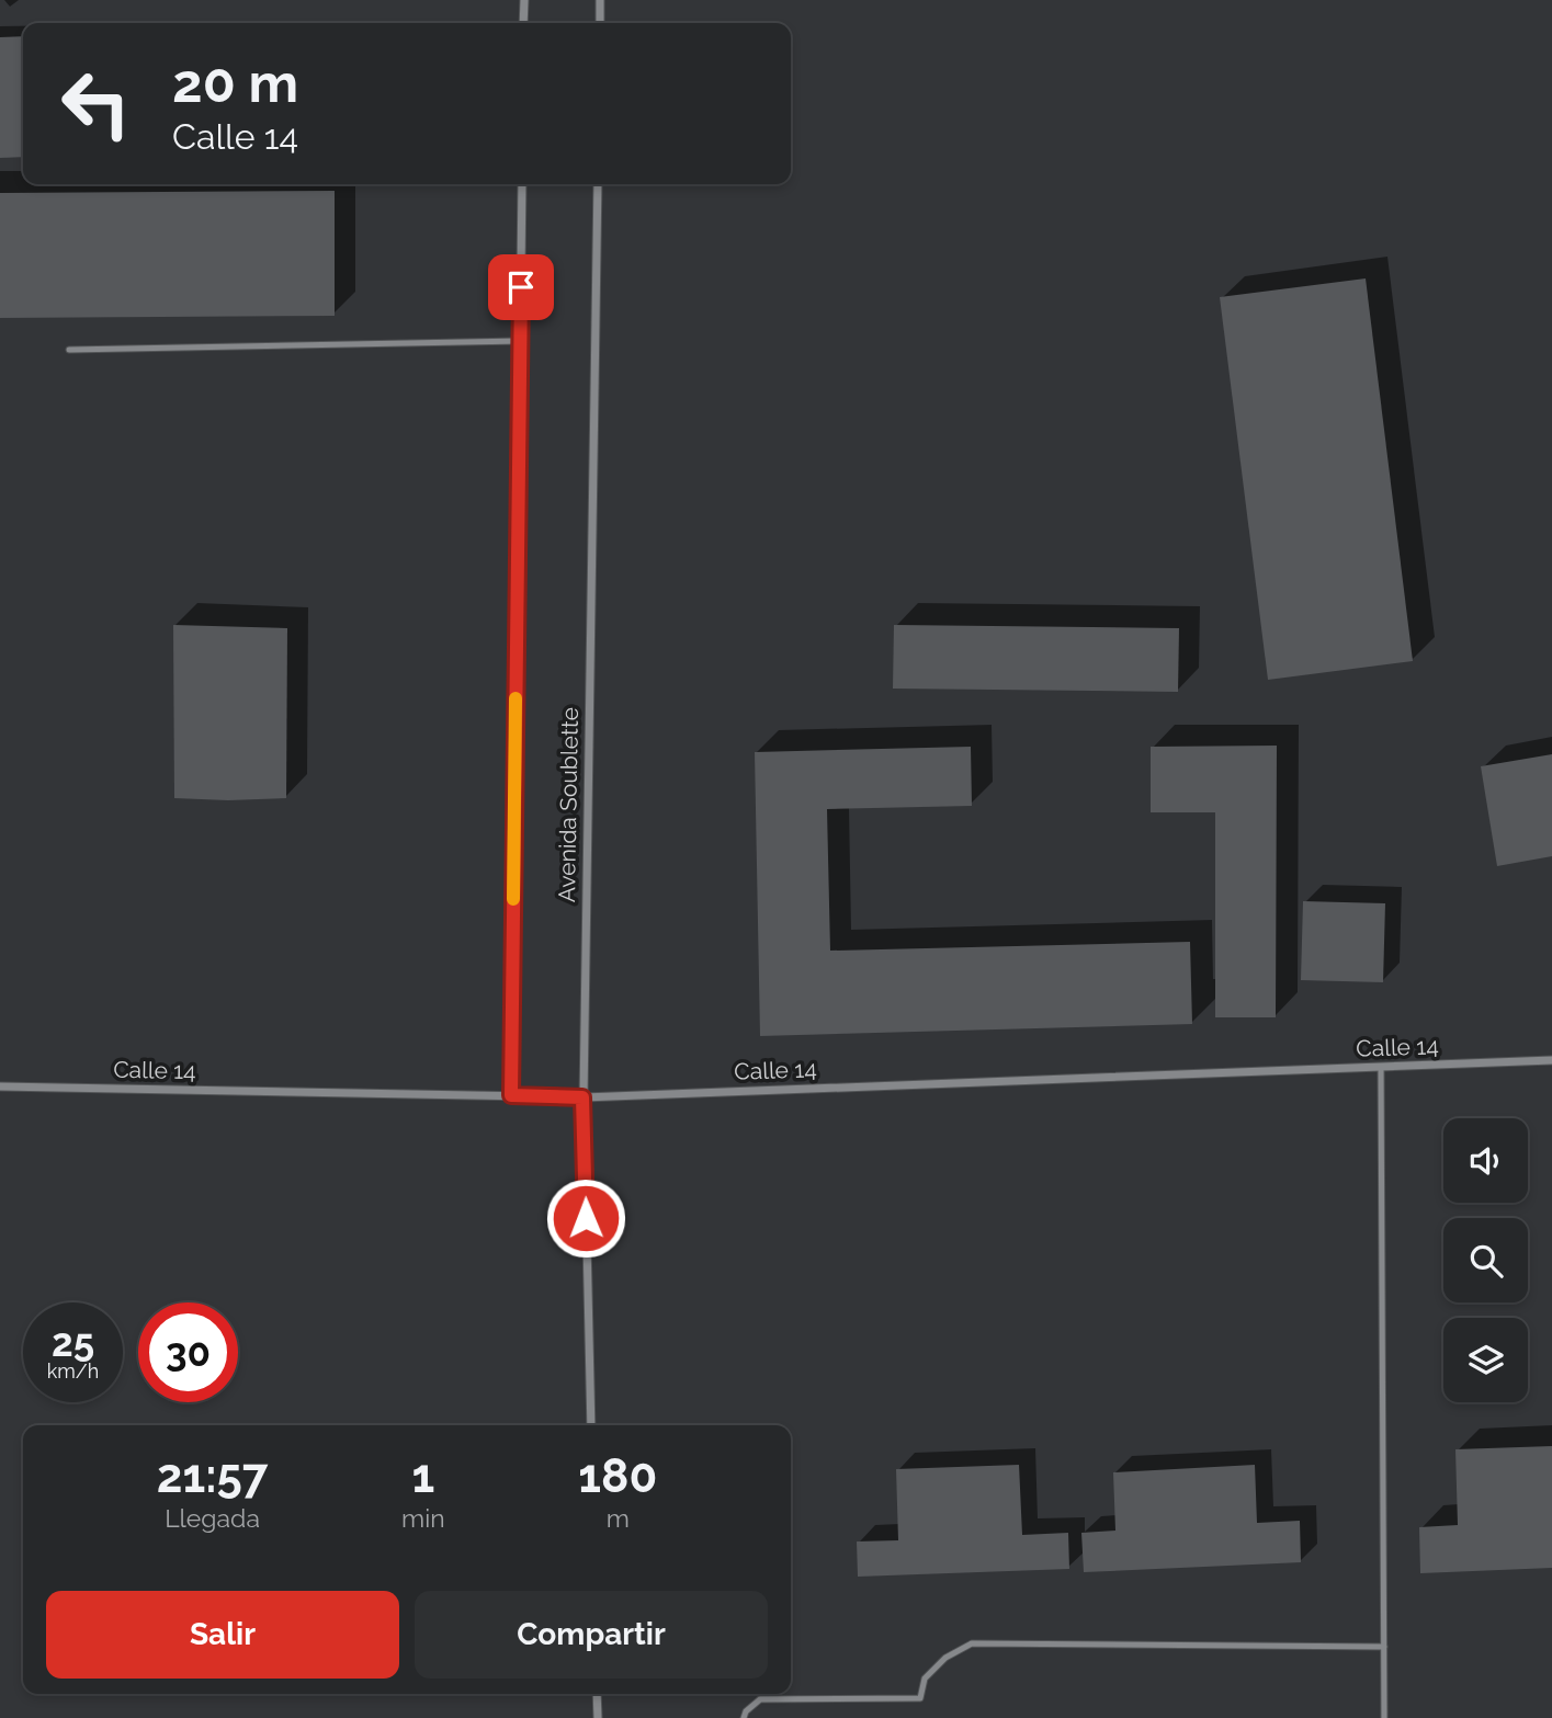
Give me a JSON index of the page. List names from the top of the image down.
{
  "streets": {
    "street": ["Avenida Soublette", "Calle 14"]
  },
  "crossings": [
    ["Avenida Soublette", "Calle 14"]
  ],
  "page": {
    "turn": ["20 m", "Calle 14"],
    "speed": "25 km/h",
    "limit": "30",
    "eta": [
      "21:57",
      "Llegada",
      "1",
      "min",
      "180",
      "m"
    ],
    "buttons": ["Salir", "Compartir"]
  }
}
